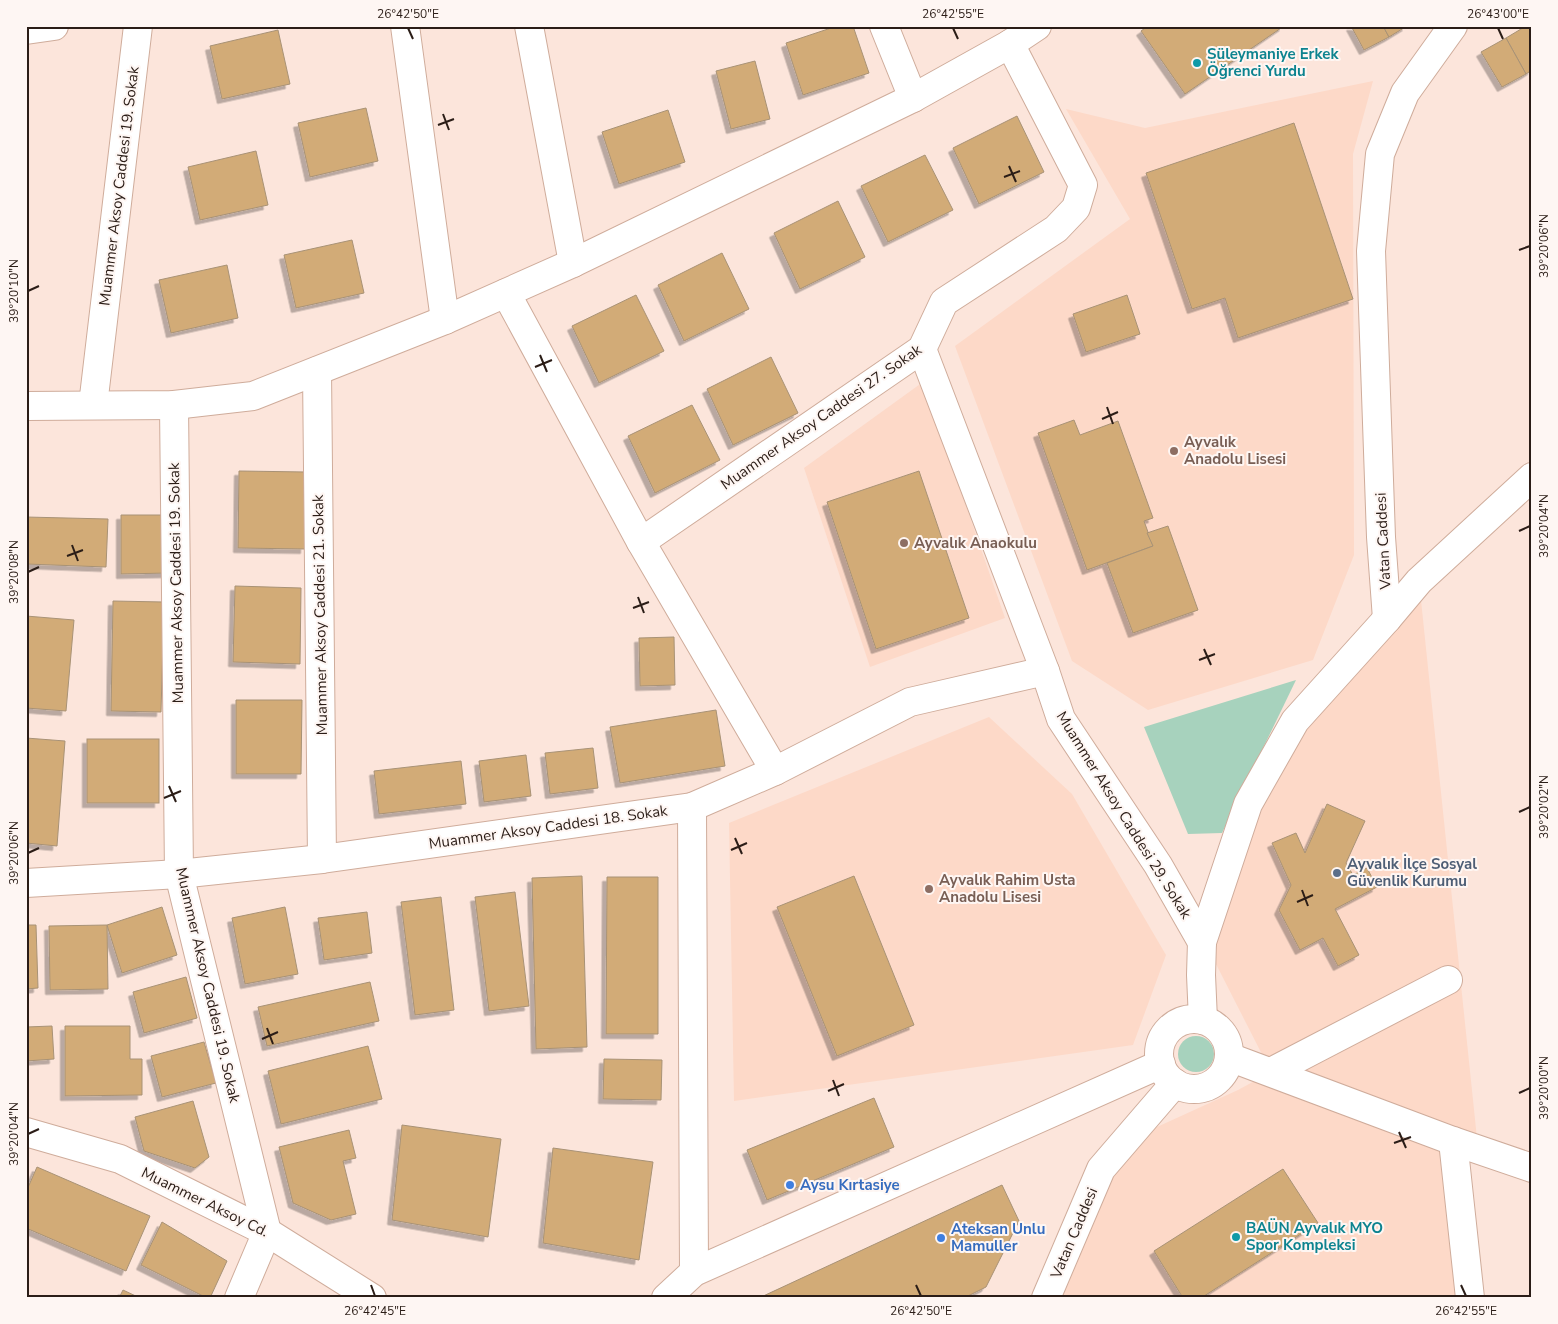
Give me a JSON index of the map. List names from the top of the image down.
{
  "streets": {
    "street": [
      "Muammer Aksoy Caddesi 19. Sokak",
      "Muammer Aksoy Caddesi 27. Sokak",
      "Vatan Caddesi",
      "Muammer Aksoy Caddesi 21. Sokak",
      "Muammer Aksoy Caddesi 29. Sokak",
      "Muammer Aksoy Caddesi 18. Sokak",
      "Muammer Aksoy Cd."
    ]
  },
  "crossings": [
    ["Muammer Aksoy Caddesi 19. Sokak", "Muammer Aksoy Caddesi 18. Sokak"],
    ["Muammer Aksoy Caddesi 19. Sokak", "Muammer Aksoy Cd."],
    ["Muammer Aksoy Caddesi 27. Sokak", "Muammer Aksoy Caddesi 29. Sokak"],
    ["Muammer Aksoy Caddesi 21. Sokak", "Muammer Aksoy Caddesi 18. Sokak"],
    ["Muammer Aksoy Caddesi 29. Sokak", "Muammer Aksoy Caddesi 18. Sokak"]
  ],
  "places": [
    "Süleymaniye Erkek Öğrenci Yurdu",
    "Ayvalık Anadolu Lisesi",
    "Ayvalık Anaokulu",
    "Ayvalık İlçe Sosyal Güvenlik Kurumu",
    "Ayvalık Rahim Usta Anadolu Lisesi",
    "Aysu Kırtasiye",
    "BAÜN Ayvalık MYO Spor Kompleksi",
    "Ateksan Unlu Mamuller"
  ],
  "coordinates": [
    "26°42'50\"E",
    "26°42'55\"E",
    "26°43'00\"E",
    "39°20'06\"N",
    "39°20'10\"N",
    "39°20'04\"N",
    "39°20'08\"N",
    "39°20'02\"N",
    "39°20'00\"N",
    "26°42'45\"E"
  ]
}
